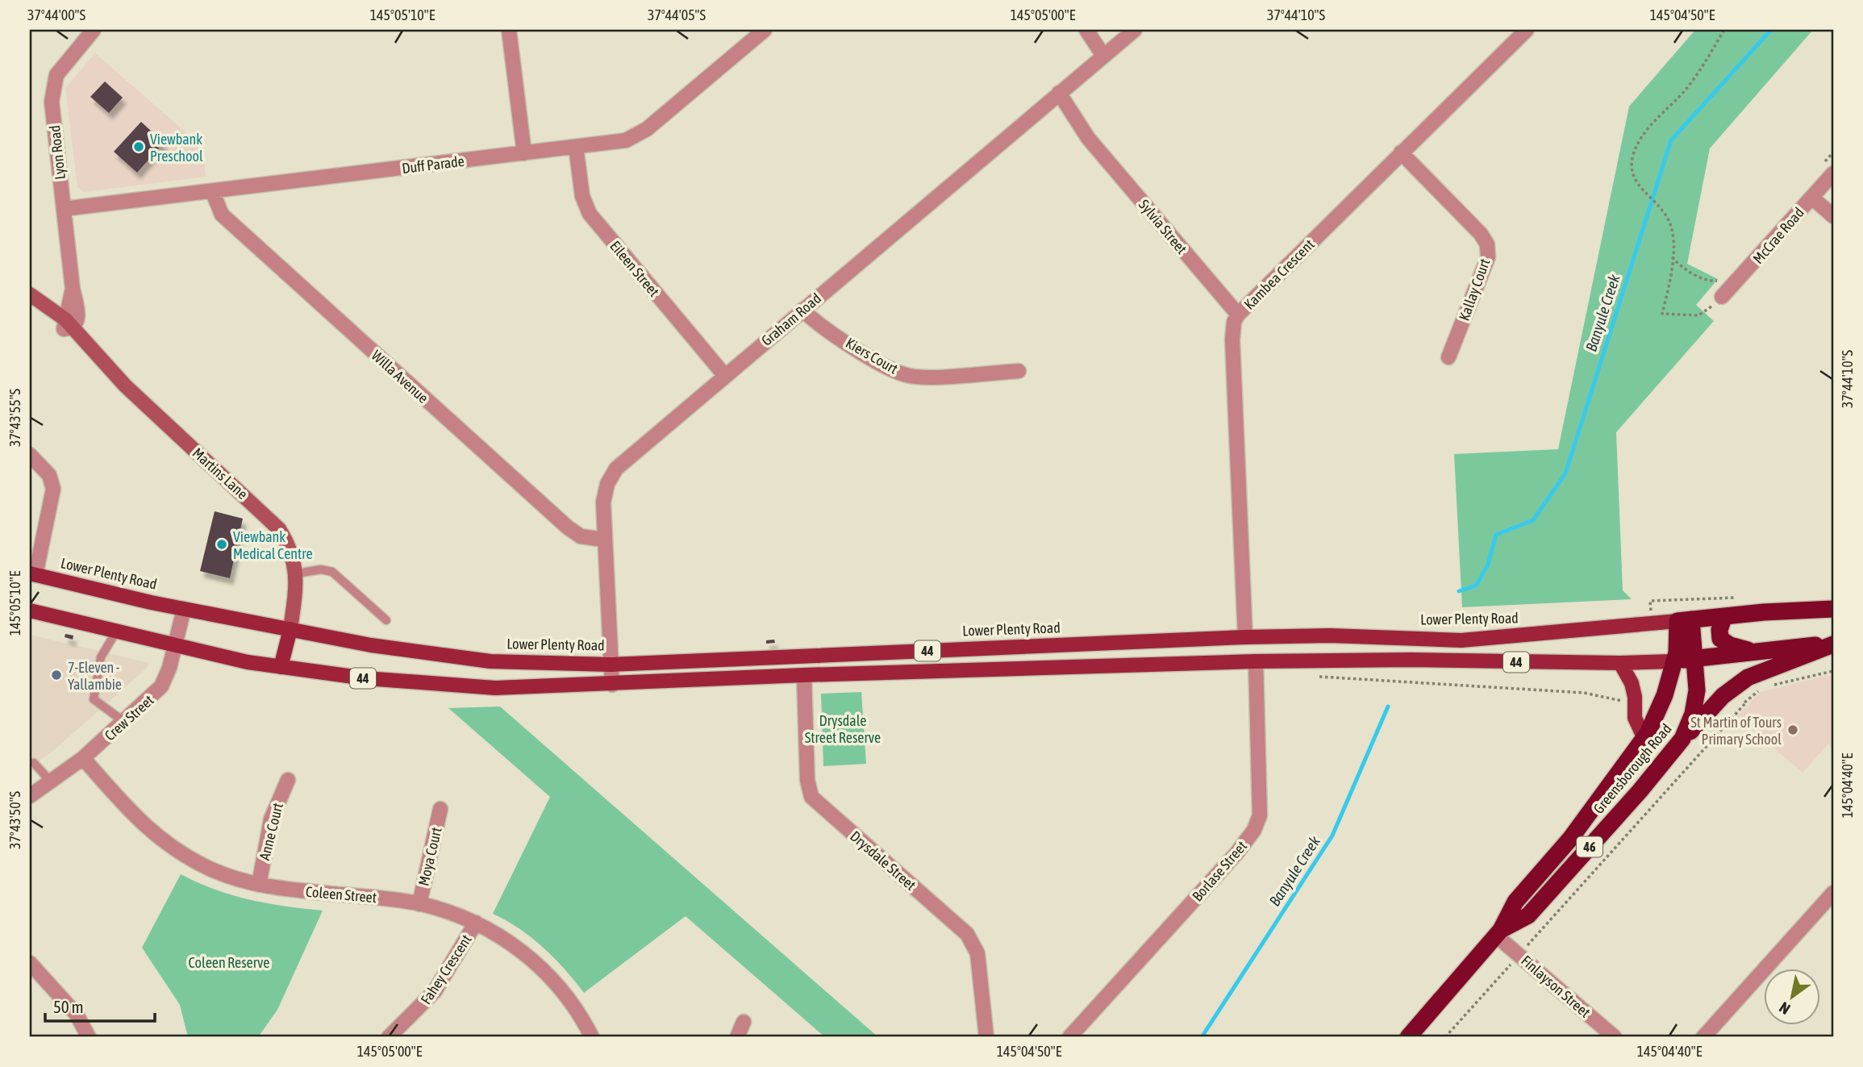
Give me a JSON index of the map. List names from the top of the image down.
{
  "streets": {
    "highway": [
      "Lower Plenty Road",
      "44",
      "Greensborough Road",
      "46"
    ],
    "street": [
      "Lyon Road",
      "Duff Parade",
      "Sylvia Street",
      "McCrae Road",
      "Eileen Street",
      "Kambea Crescent",
      "Kallay Court",
      "Graham Road",
      "Kiers Court",
      "Willa Avenue",
      "Martins Lane",
      "Crew Street",
      "Anne Court",
      "Moya Court",
      "Drysdale Street",
      "Borlase Street",
      "Coleen Street",
      "Fahey Crescent",
      "Finlayson Street"
    ]
  },
  "crossings": [
    ["Lyon Road", "Duff Parade"],
    ["Lyon Road", "Martins Lane"],
    ["Duff Parade", "Eileen Street"],
    ["Duff Parade", "Willa Avenue"],
    ["Sylvia Street", "Kambea Crescent"],
    ["Sylvia Street", "Graham Road"],
    ["Eileen Street", "Graham Road"],
    ["Kambea Crescent", "Kallay Court"],
    ["Kambea Crescent", "Lower Plenty Road"],
    ["Graham Road", "Kiers Court"],
    ["Graham Road", "Willa Avenue"],
    ["Graham Road", "Lower Plenty Road"],
    ["Graham Road", "44"],
    ["Martins Lane", "Lower Plenty Road"],
    ["Lower Plenty Road", "Crew Street"],
    ["Lower Plenty Road", "Greensborough Road"],
    ["44", "Crew Street"],
    ["44", "Greensborough Road"],
    ["44", "46"],
    ["44", "Drysdale Street"],
    ["44", "Borlase Street"],
    ["Crew Street", "Coleen Street"],
    ["Greensborough Road", "46"],
    ["Greensborough Road", "Finlayson Street"],
    ["Anne Court", "Coleen Street"],
    ["Moya Court", "Coleen Street"],
    ["Coleen Street", "Fahey Crescent"]
  ],
  "water": ["Banyule Creek"],
  "parks": ["Drysdale Street Reserve", "Coleen Reserve"],
  "places": [
    "Viewbank Preschool",
    "Viewbank Medical Centre",
    "7-Eleven - Yallambie",
    "St Martin of Tours Primary School"
  ],
  "scale_bar": "50 m",
  "north": "bottom left",
  "coordinates": [
    "37°44'00\"S",
    "145°05'10\"E",
    "37°44'05\"S",
    "145°05'00\"E",
    "37°44'10\"S",
    "145°04'50\"E",
    "37°43'55\"S",
    "145°04'40\"E",
    "37°43'50\"S"
  ]
}
